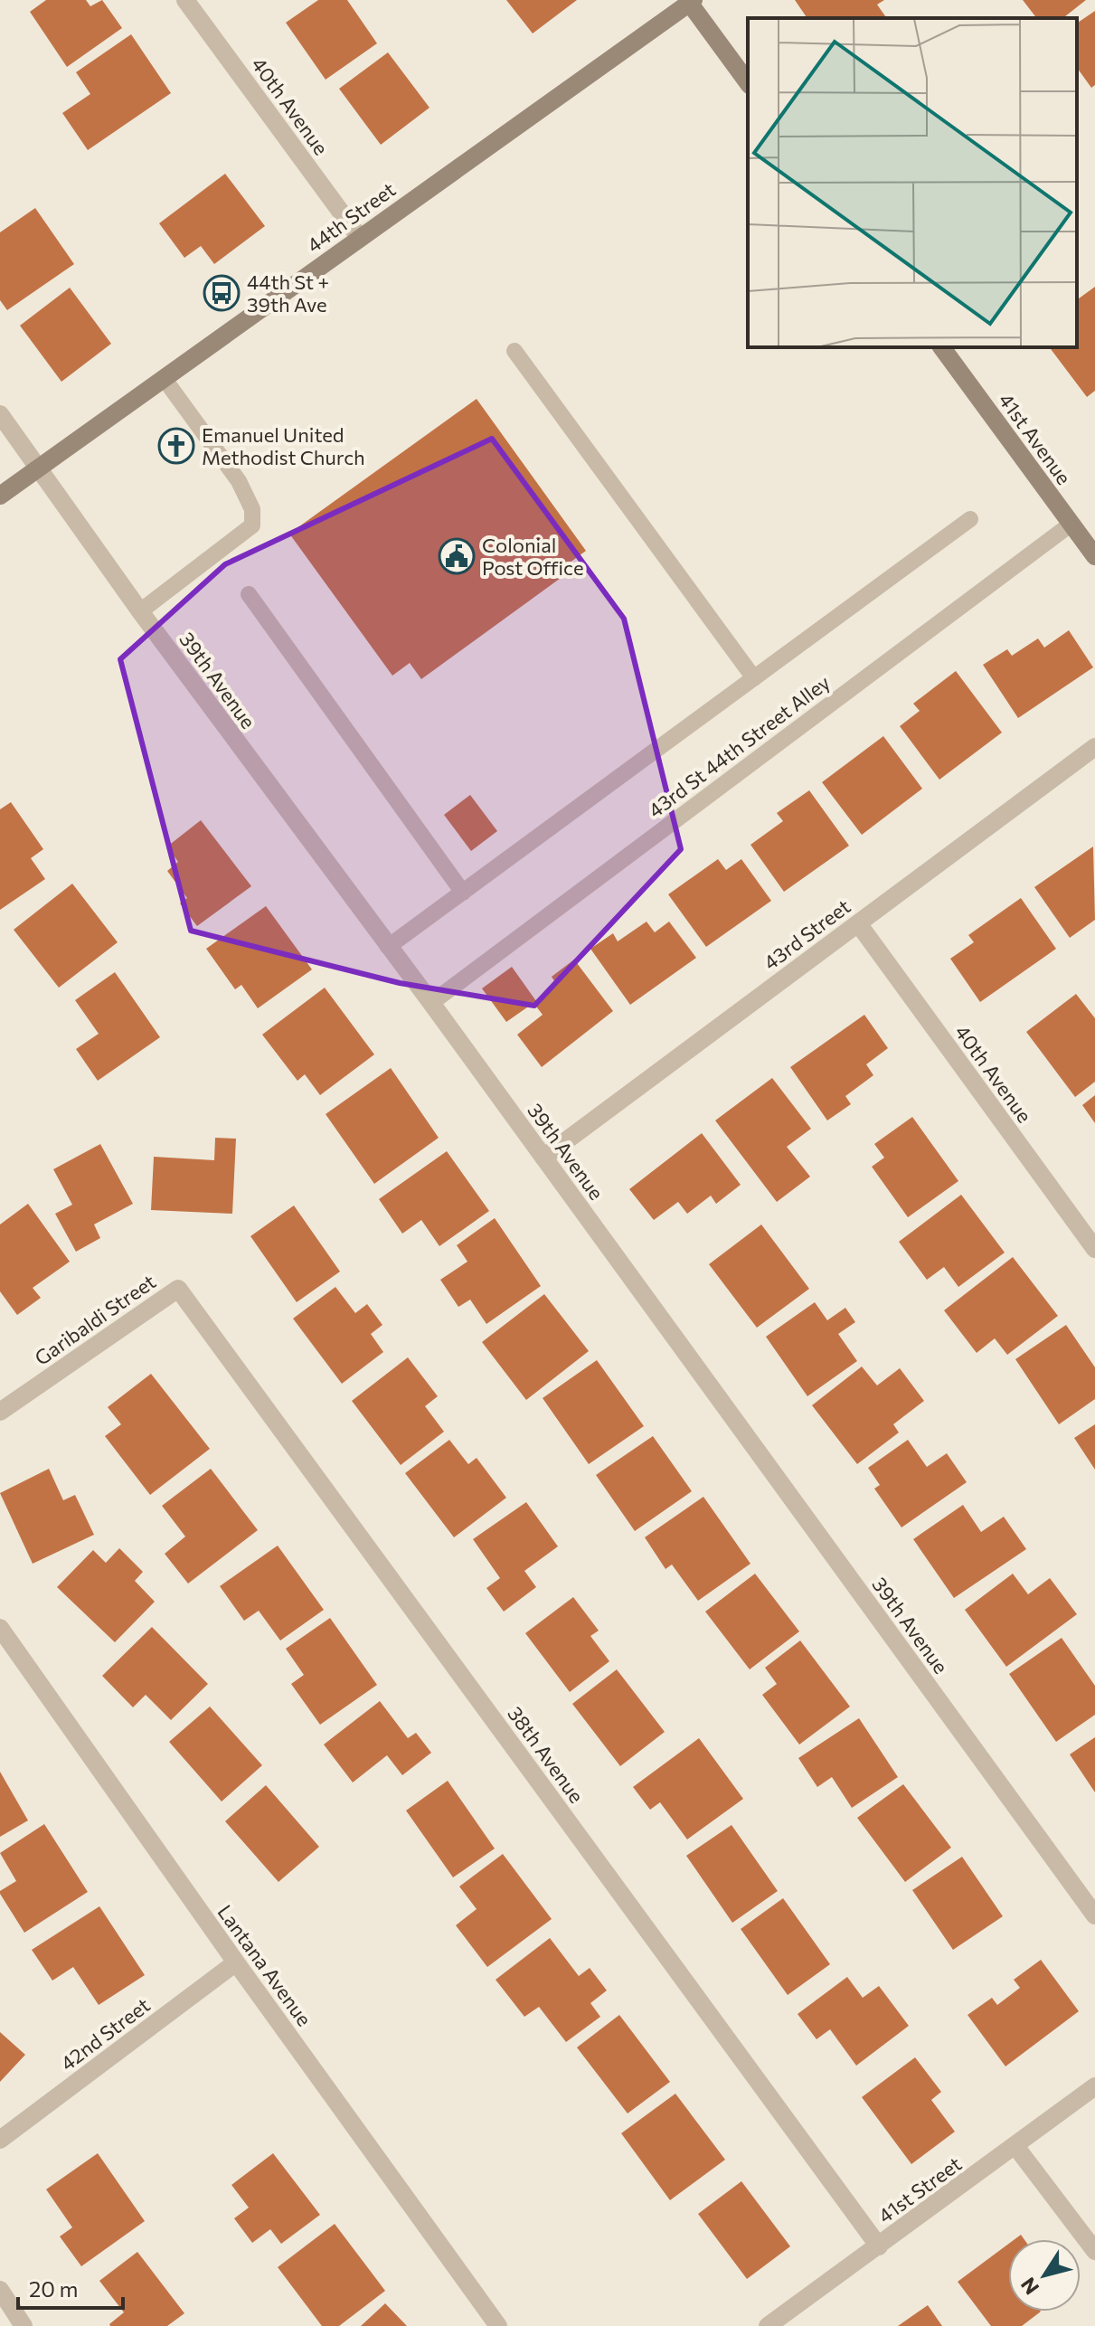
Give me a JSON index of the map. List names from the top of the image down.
{
  "streets": {
    "street": [
      "40th Avenue",
      "44th Street",
      "41st Avenue",
      "39th Avenue",
      "43rd Street",
      "Garibaldi Street",
      "38th Avenue",
      "Lantana Avenue",
      "42nd Street",
      "41st Street"
    ],
    "lane": ["43rd St 44th Street Alley"]
  },
  "crossings": [
    ["40th Avenue", "44th Street"],
    ["40th Avenue", "43rd Street"],
    ["44th Street", "39th Avenue"],
    ["41st Avenue", "43rd St 44th Street Alley"],
    ["39th Avenue", "43rd St 44th Street Alley"],
    ["39th Avenue", "43rd Street"],
    ["Garibaldi Street", "38th Avenue"],
    ["38th Avenue", "41st Street"],
    ["Lantana Avenue", "42nd Street"]
  ],
  "places": {
    "bus stop": ["44th St + 39th Ave"],
    "church": ["Emanuel United Methodist Church"],
    "public building": ["Colonial Post Office"]
  },
  "scale_bar": "20 m",
  "north": "bottom left"
}
